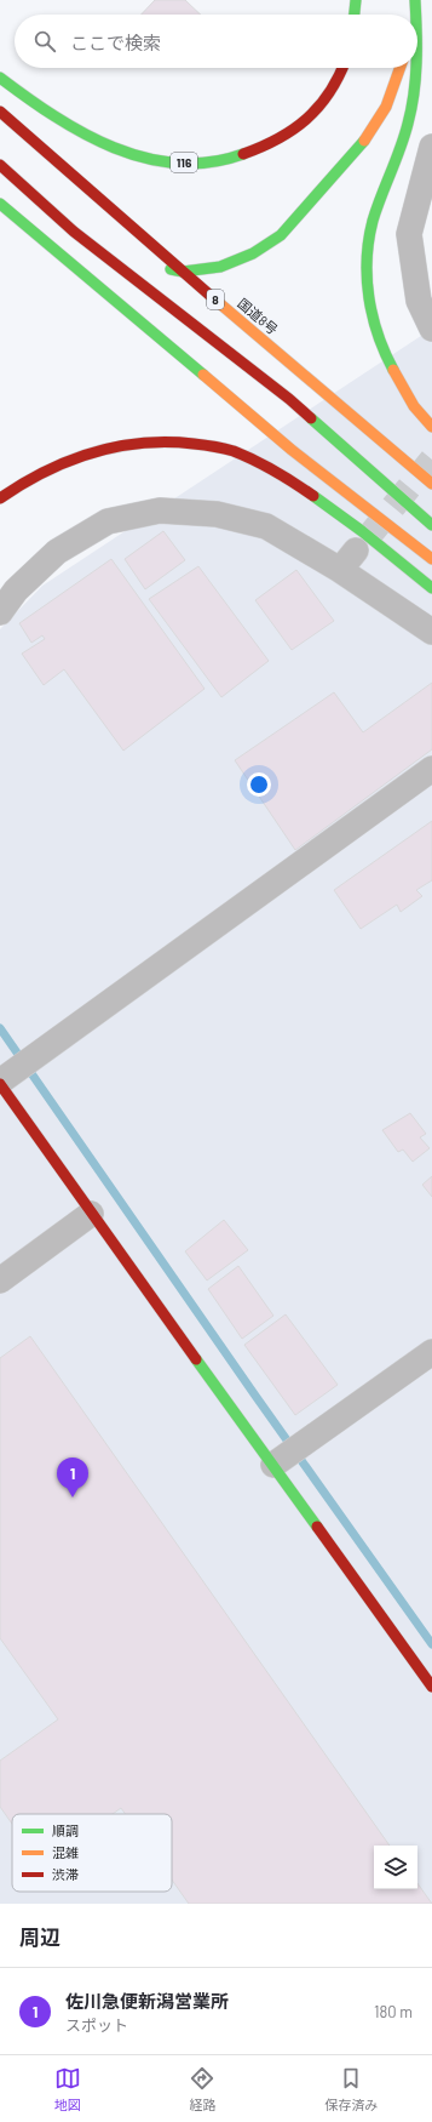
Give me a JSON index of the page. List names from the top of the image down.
{
  "streets": {
    "main road": ["116", "8", "国道8号"]
  },
  "legend": ["順調", "混雑", "渋滞"],
  "page": {
    "search": "ここで検索",
    "pins": "1",
    "heading": "周辺",
    "list": [
      {
        "mark": "1",
        "name": "佐川急便新潟営業所",
        "note": "スポット",
        "value": "180 m"
      }
    ],
    "nav": ["地図", "経路", "保存済み"]
  }
}
